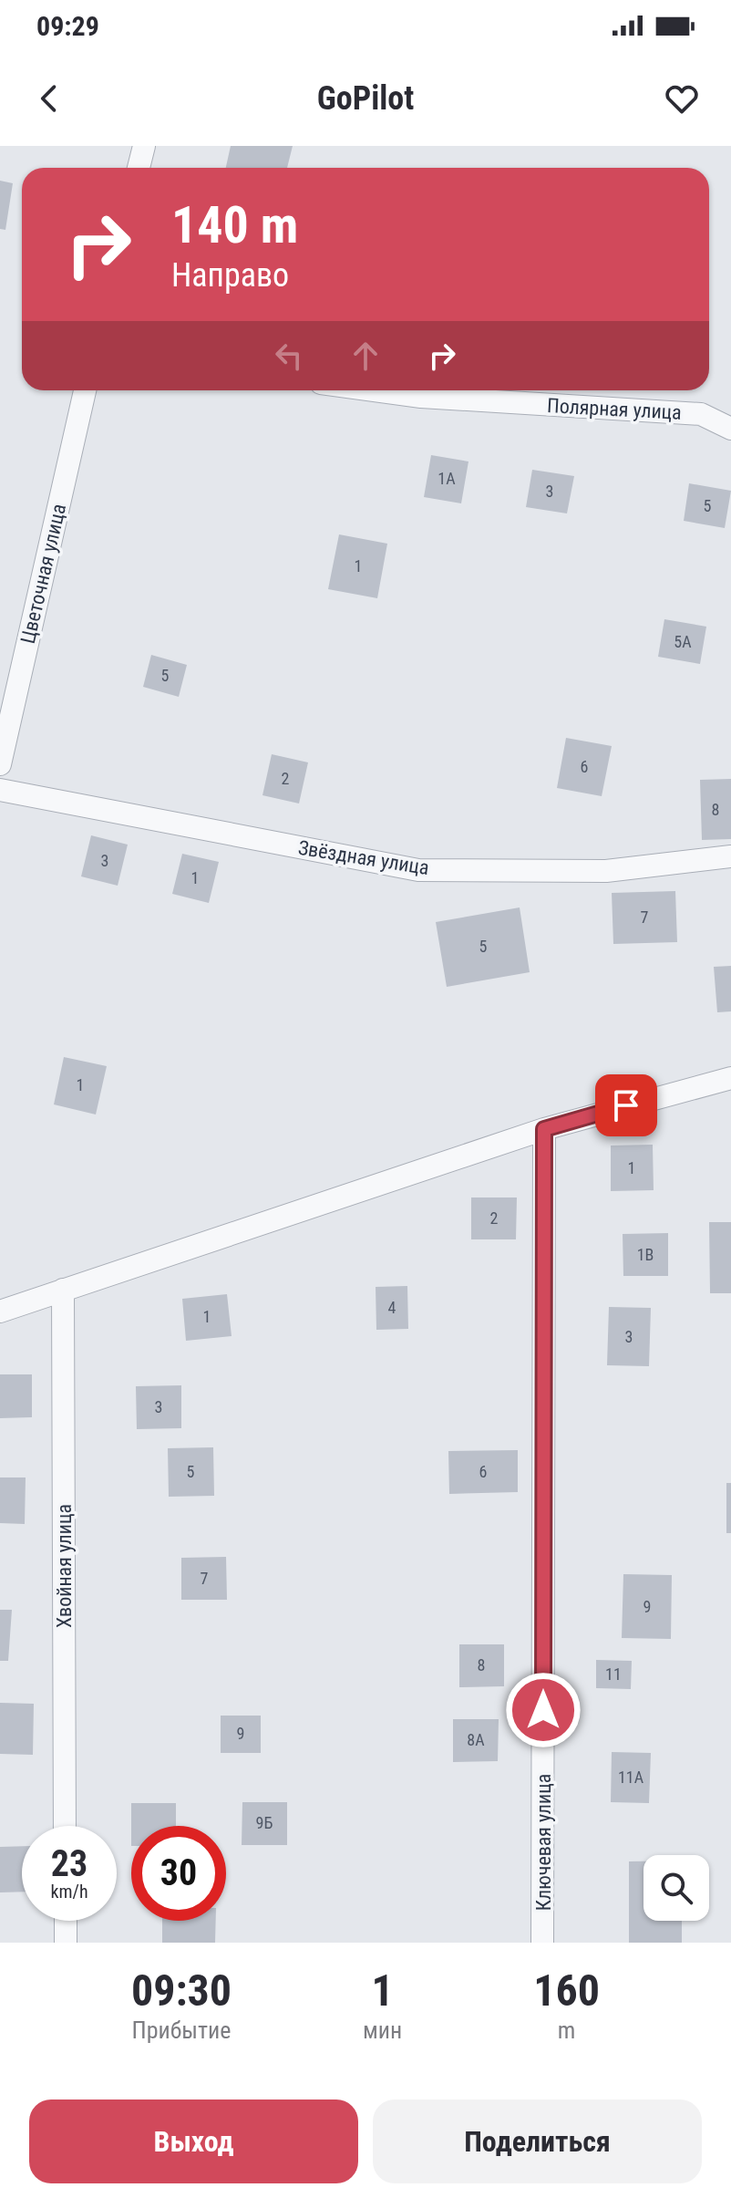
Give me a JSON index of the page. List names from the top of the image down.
{
  "streets": {
    "street": [
      "Полярная улица",
      "Цветочная улица",
      "Звёздная улица",
      "Хвойная улица",
      "Ключевая улица"
    ]
  },
  "house_numbers": [
    "1А",
    "3",
    "5",
    "1",
    "5А",
    "5",
    "6",
    "2",
    "8",
    "3",
    "1",
    "7",
    "5",
    "1",
    "1",
    "2",
    "1В",
    "4",
    "1",
    "3",
    "3",
    "5",
    "6",
    "7",
    "9",
    "8",
    "11",
    "9",
    "8А",
    "11А",
    "9Б"
  ],
  "page": {
    "status": "09:29",
    "header": "GoPilot",
    "turn": ["140 m", "Направо"],
    "speed": "23 km/h",
    "limit": "30",
    "eta": [
      "09:30",
      "Прибытие",
      "1",
      "мин",
      "160",
      "m"
    ],
    "buttons": ["Выход", "Поделиться"]
  }
}
